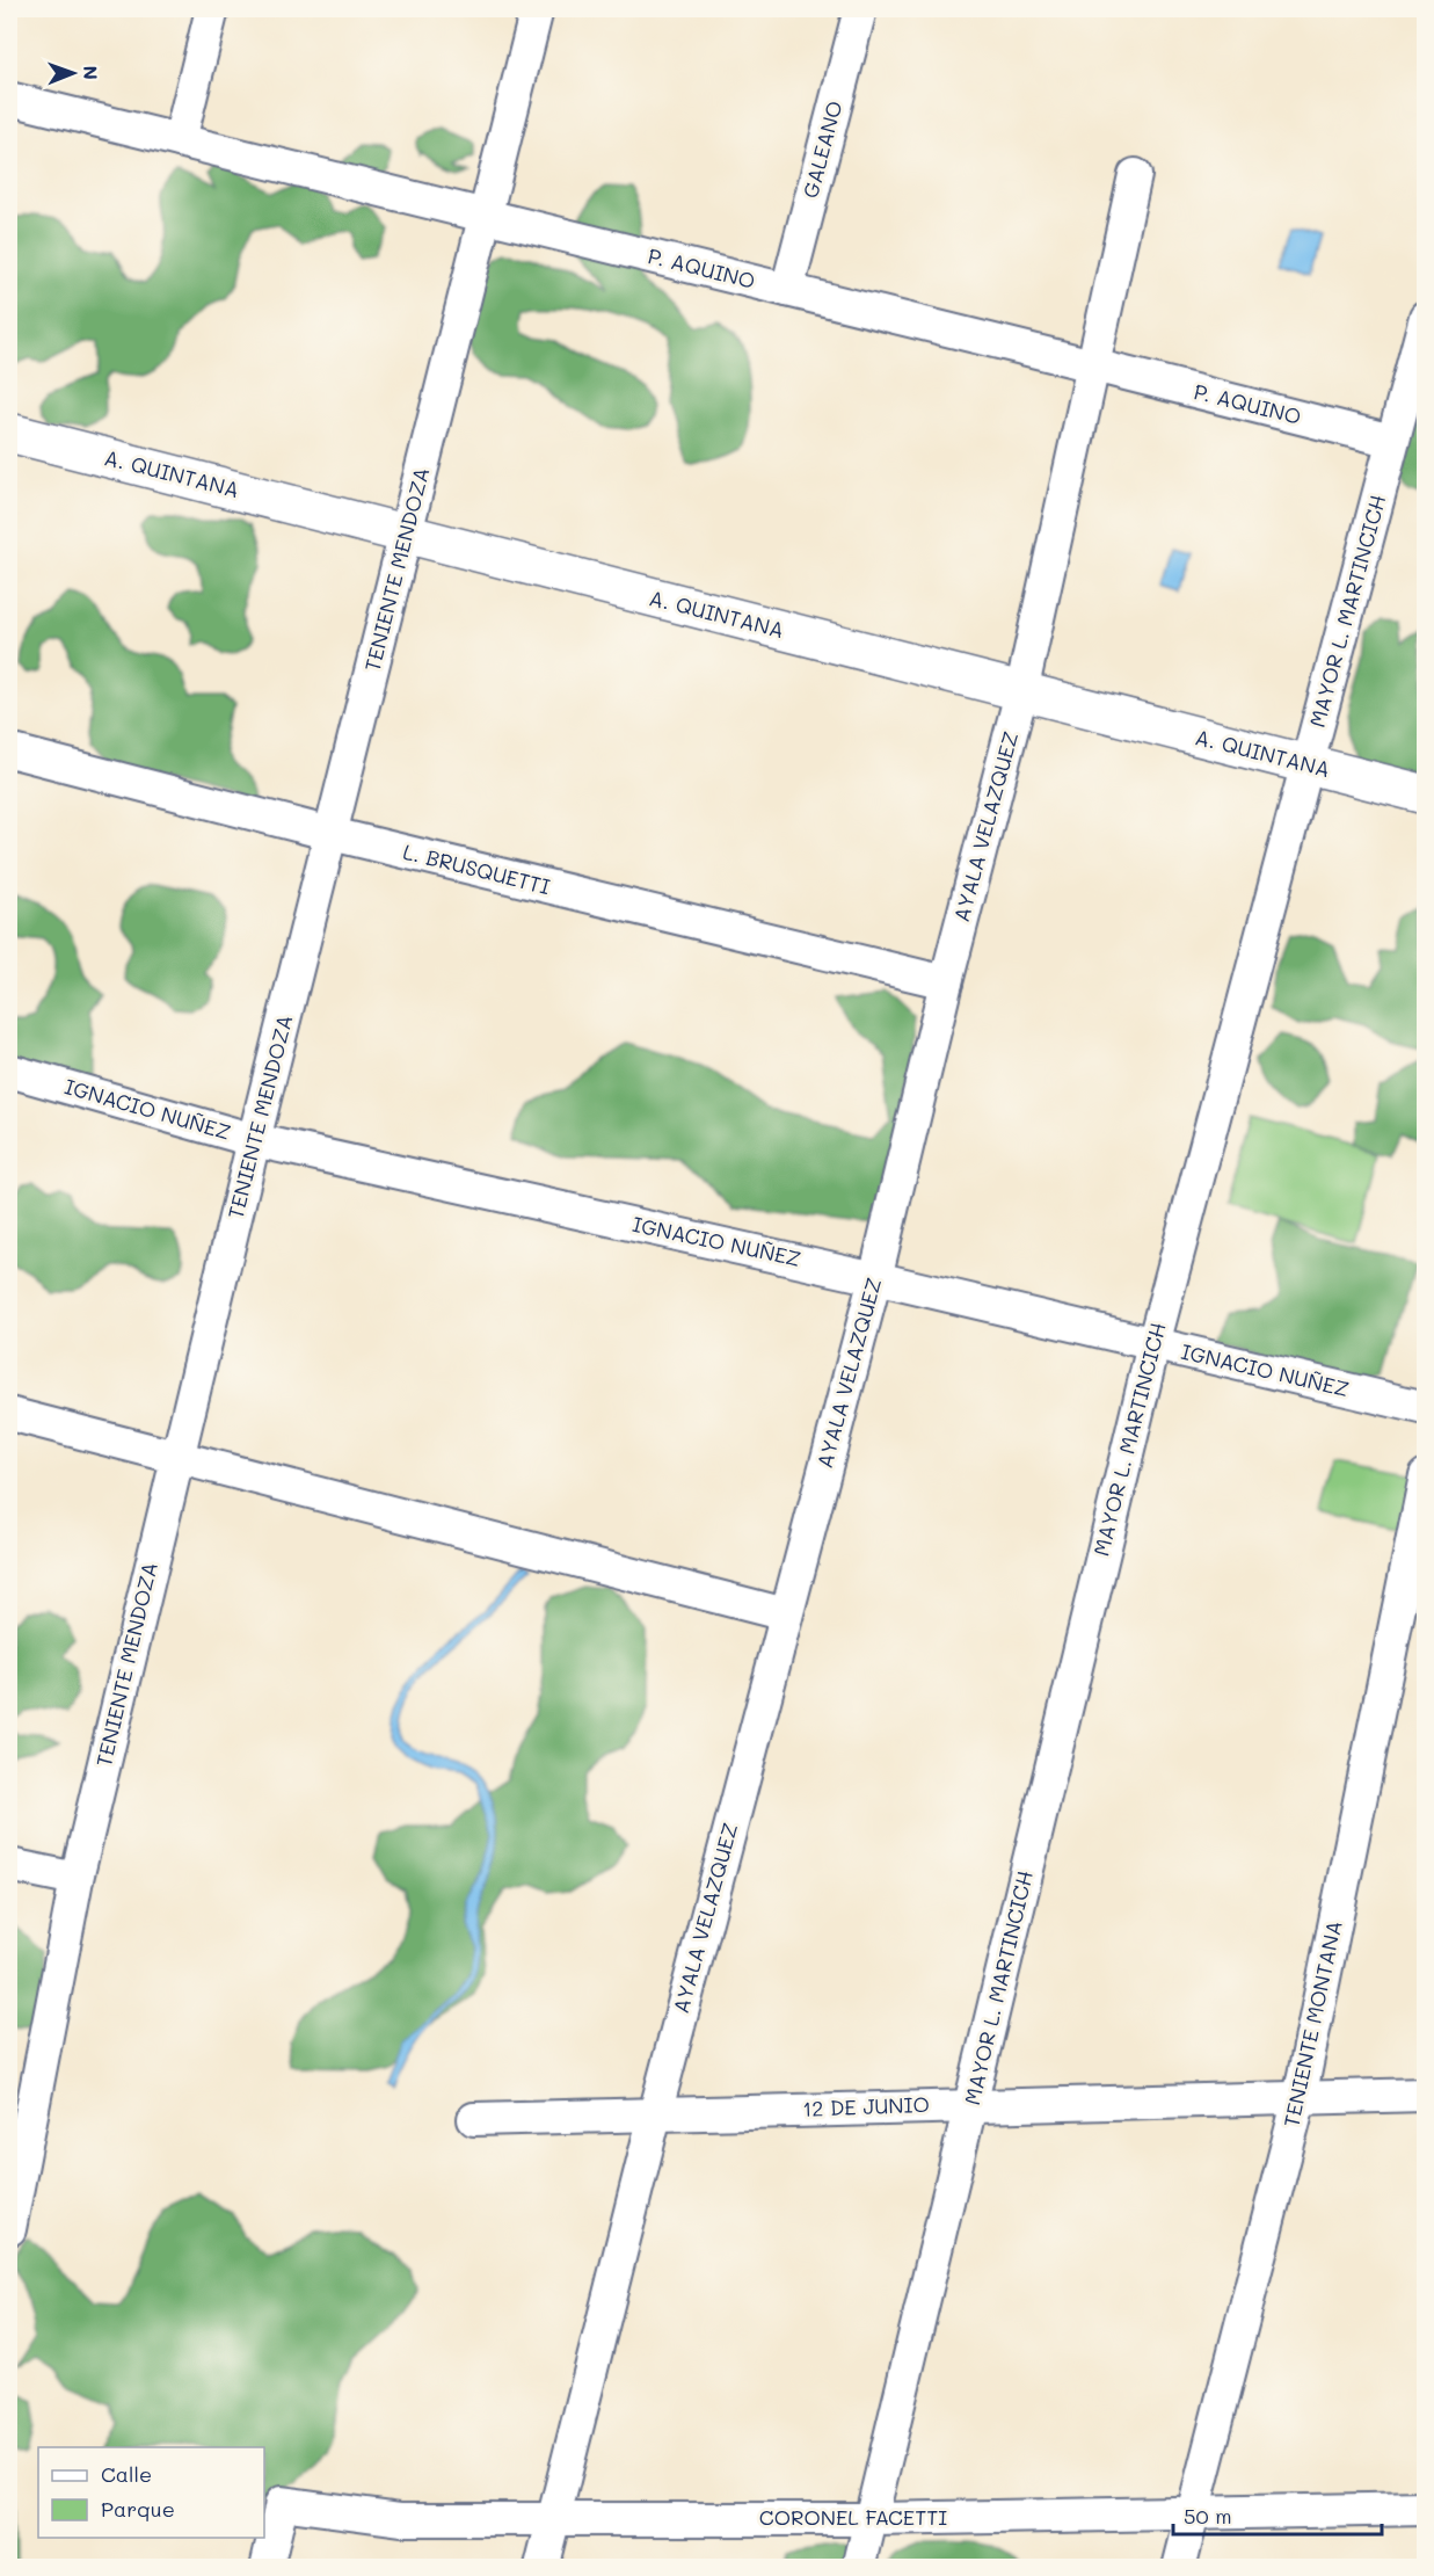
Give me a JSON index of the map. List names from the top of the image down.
{
  "streets": {
    "street": [
      "GALEANO",
      "P. AQUINO",
      "A. QUINTANA",
      "TENIENTE MENDOZA",
      "MAYOR L. MARTINCICH",
      "AYALA VELAZQUEZ",
      "L. BRUSQUETTI",
      "IGNACIO NUÑEZ",
      "TENIENTE MONTANA",
      "12 DE JUNIO",
      "CORONEL FACETTI"
    ]
  },
  "crossings": [
    ["GALEANO", "P. AQUINO"],
    ["P. AQUINO", "TENIENTE MENDOZA"],
    ["P. AQUINO", "MAYOR L. MARTINCICH"],
    ["P. AQUINO", "AYALA VELAZQUEZ"],
    ["A. QUINTANA", "TENIENTE MENDOZA"],
    ["A. QUINTANA", "MAYOR L. MARTINCICH"],
    ["A. QUINTANA", "AYALA VELAZQUEZ"],
    ["TENIENTE MENDOZA", "L. BRUSQUETTI"],
    ["TENIENTE MENDOZA", "IGNACIO NUÑEZ"],
    ["MAYOR L. MARTINCICH", "IGNACIO NUÑEZ"],
    ["MAYOR L. MARTINCICH", "12 DE JUNIO"],
    ["MAYOR L. MARTINCICH", "CORONEL FACETTI"],
    ["AYALA VELAZQUEZ", "L. BRUSQUETTI"],
    ["AYALA VELAZQUEZ", "IGNACIO NUÑEZ"],
    ["AYALA VELAZQUEZ", "12 DE JUNIO"],
    ["AYALA VELAZQUEZ", "CORONEL FACETTI"],
    ["TENIENTE MONTANA", "12 DE JUNIO"],
    ["TENIENTE MONTANA", "CORONEL FACETTI"]
  ],
  "legend": ["Calle", "Parque"],
  "scale_bar": "50 m",
  "north": "right"
}
